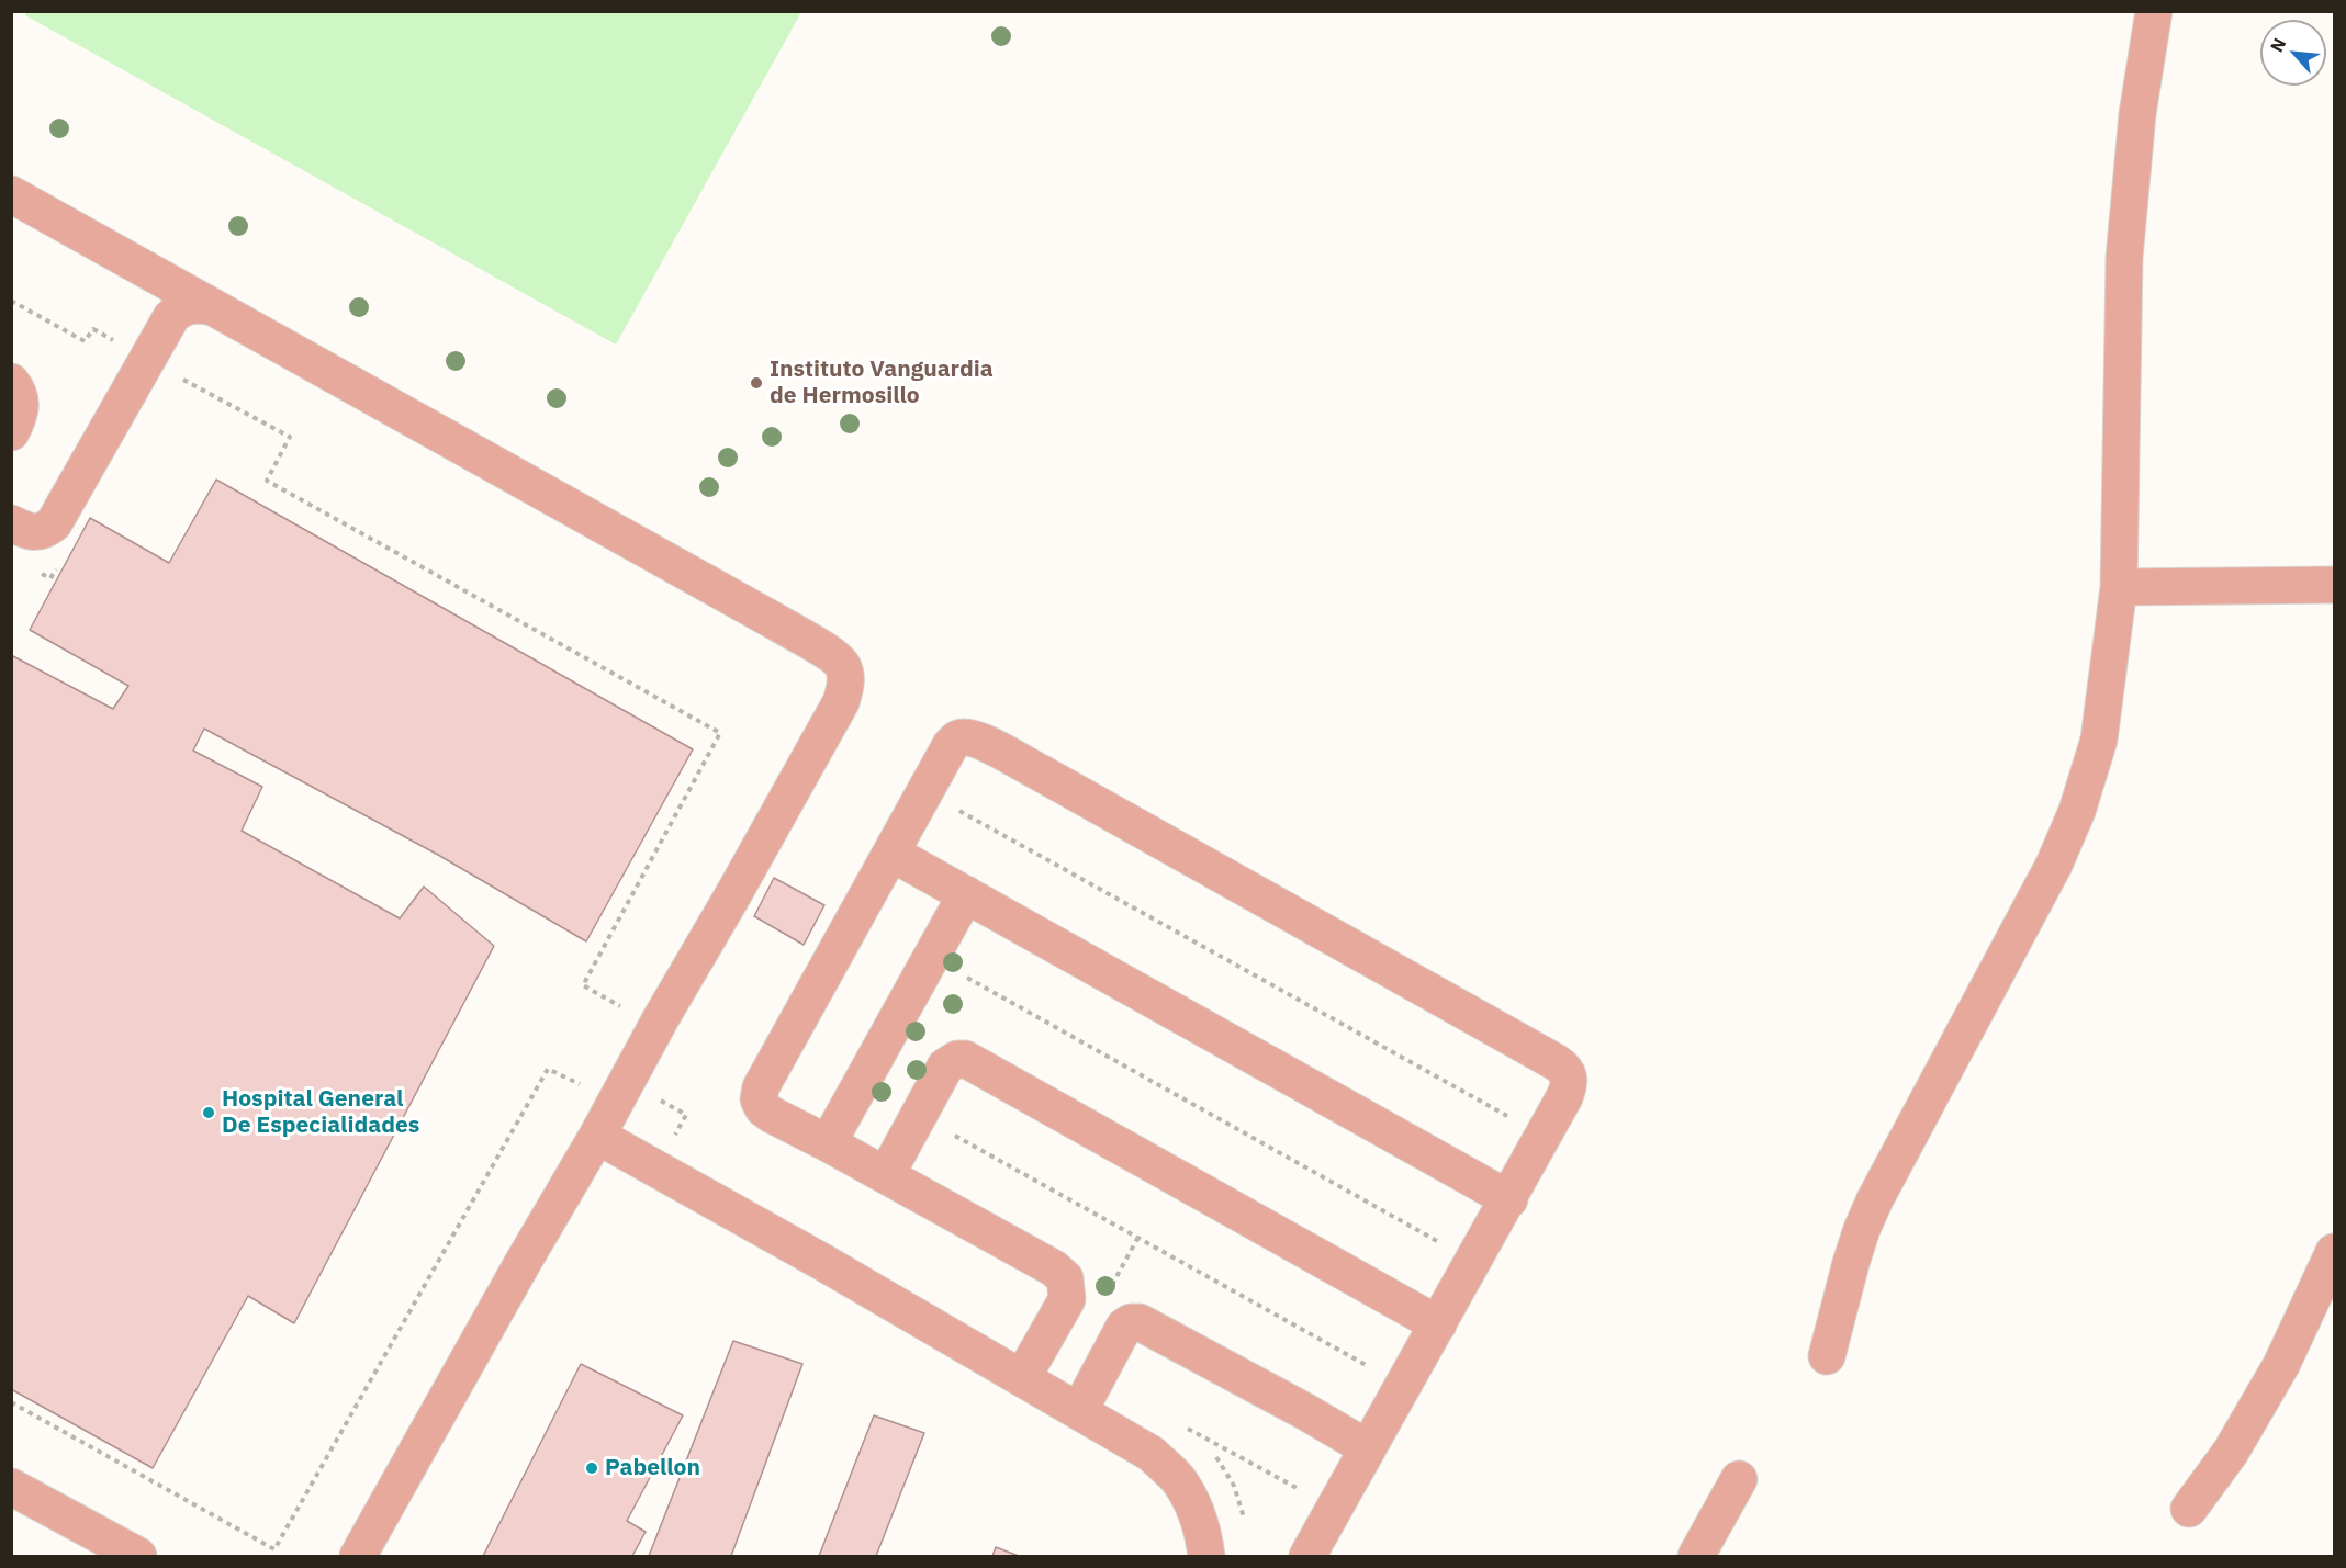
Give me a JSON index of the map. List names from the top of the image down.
{
  "places": ["Instituto Vanguardia de Hermosillo", "Hospital General De Especialidades", "Pabellon"],
  "north": "top left"
}
